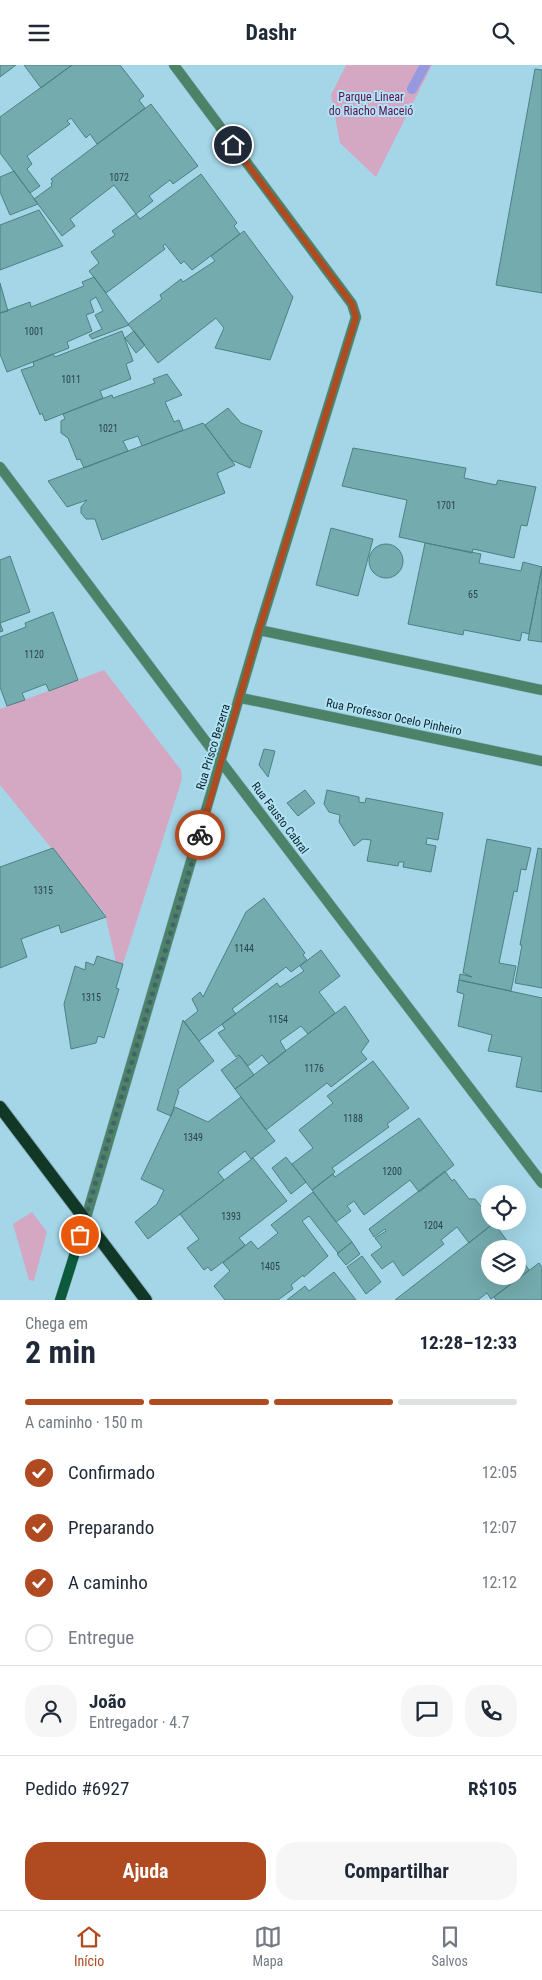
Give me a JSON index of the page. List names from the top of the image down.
{
  "streets": {
    "street": ["Rua Professor Ocelo Pinheiro", "Rua Prisco Bezerra", "Rua Fausto Cabral"]
  },
  "crossings": [
    ["Rua Professor Ocelo Pinheiro", "Rua Prisco Bezerra"],
    ["Rua Prisco Bezerra", "Rua Fausto Cabral"]
  ],
  "parks": ["Parque Linear do Riacho Maceió"],
  "house_numbers": [
    "1072",
    "1001",
    "1011",
    "1021",
    "1701",
    "65",
    "1120",
    "1315",
    "1144",
    "1315",
    "1154",
    "1176",
    "1188",
    "1349",
    "1200",
    "1393",
    "1204",
    "1405"
  ],
  "page": {
    "header": "Dashr",
    "heading": ["2 min", "Chega em", "12:28–12:33"],
    "panel": [
      "João",
      "Entregador · 4.7",
      "Pedido #6927",
      "R$105"
    ],
    "bar": "A caminho · 150 m",
    "list": [
      ["Confirmado", "12:05"],
      ["Preparando", "12:07"],
      ["A caminho", "12:12"],
      "Entregue"
    ],
    "buttons": ["Ajuda", "Compartilhar"],
    "tabs": ["Início", "Mapa", "Salvos"]
  }
}
